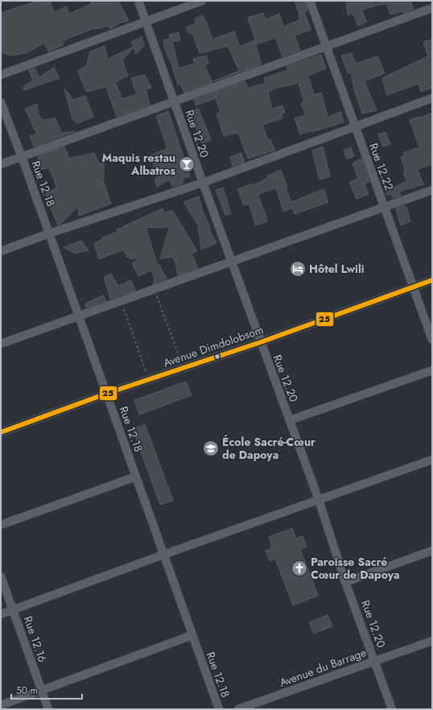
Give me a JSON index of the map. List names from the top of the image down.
{
  "streets": {
    "street": [
      "Rue 12.20",
      "Rue 12.22",
      "Rue 12.18",
      "Avenue Dimdolobsom",
      "Rue 12.16",
      "Avenue du Barrage"
    ]
  },
  "crossings": [
    ["Rue 12.20", "Avenue Dimdolobsom"],
    ["Rue 12.20", "Avenue du Barrage"],
    ["Rue 12.22", "Avenue Dimdolobsom"],
    ["Rue 12.18", "Avenue Dimdolobsom"]
  ],
  "places": {
    "bar": ["Maquis restau Albatros"],
    "hotel": ["Hôtel Lwili"],
    "school or university": ["École Sacré-Cœur de Dapoya"],
    "church": ["Paroisse Sacré Cœur de Dapoya"]
  },
  "lines": ["transit line 25"],
  "scale_bar": "50 m"
}
